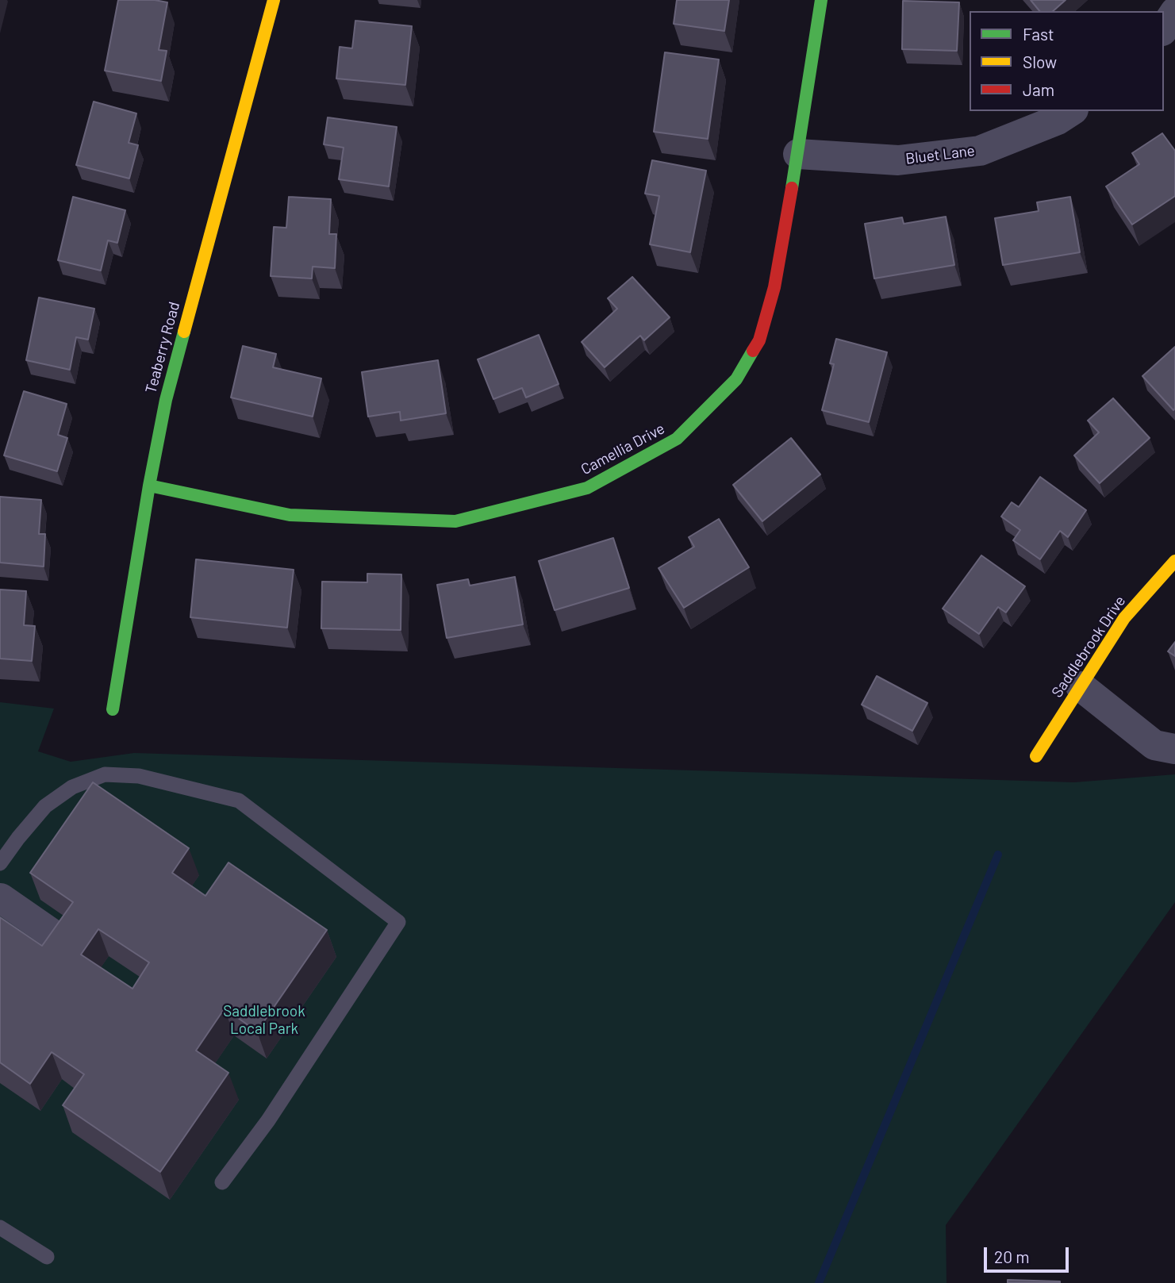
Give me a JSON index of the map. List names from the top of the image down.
{
  "streets": {
    "street": [
      "Bluet Lane",
      "Teaberry Road",
      "Camellia Drive",
      "Saddlebrook Drive"
    ]
  },
  "crossings": [
    ["Bluet Lane", "Camellia Drive"],
    ["Teaberry Road", "Camellia Drive"]
  ],
  "parks": ["Saddlebrook Local Park"],
  "legend": ["Fast", "Slow", "Jam"],
  "scale_bar": "20 m"
}
